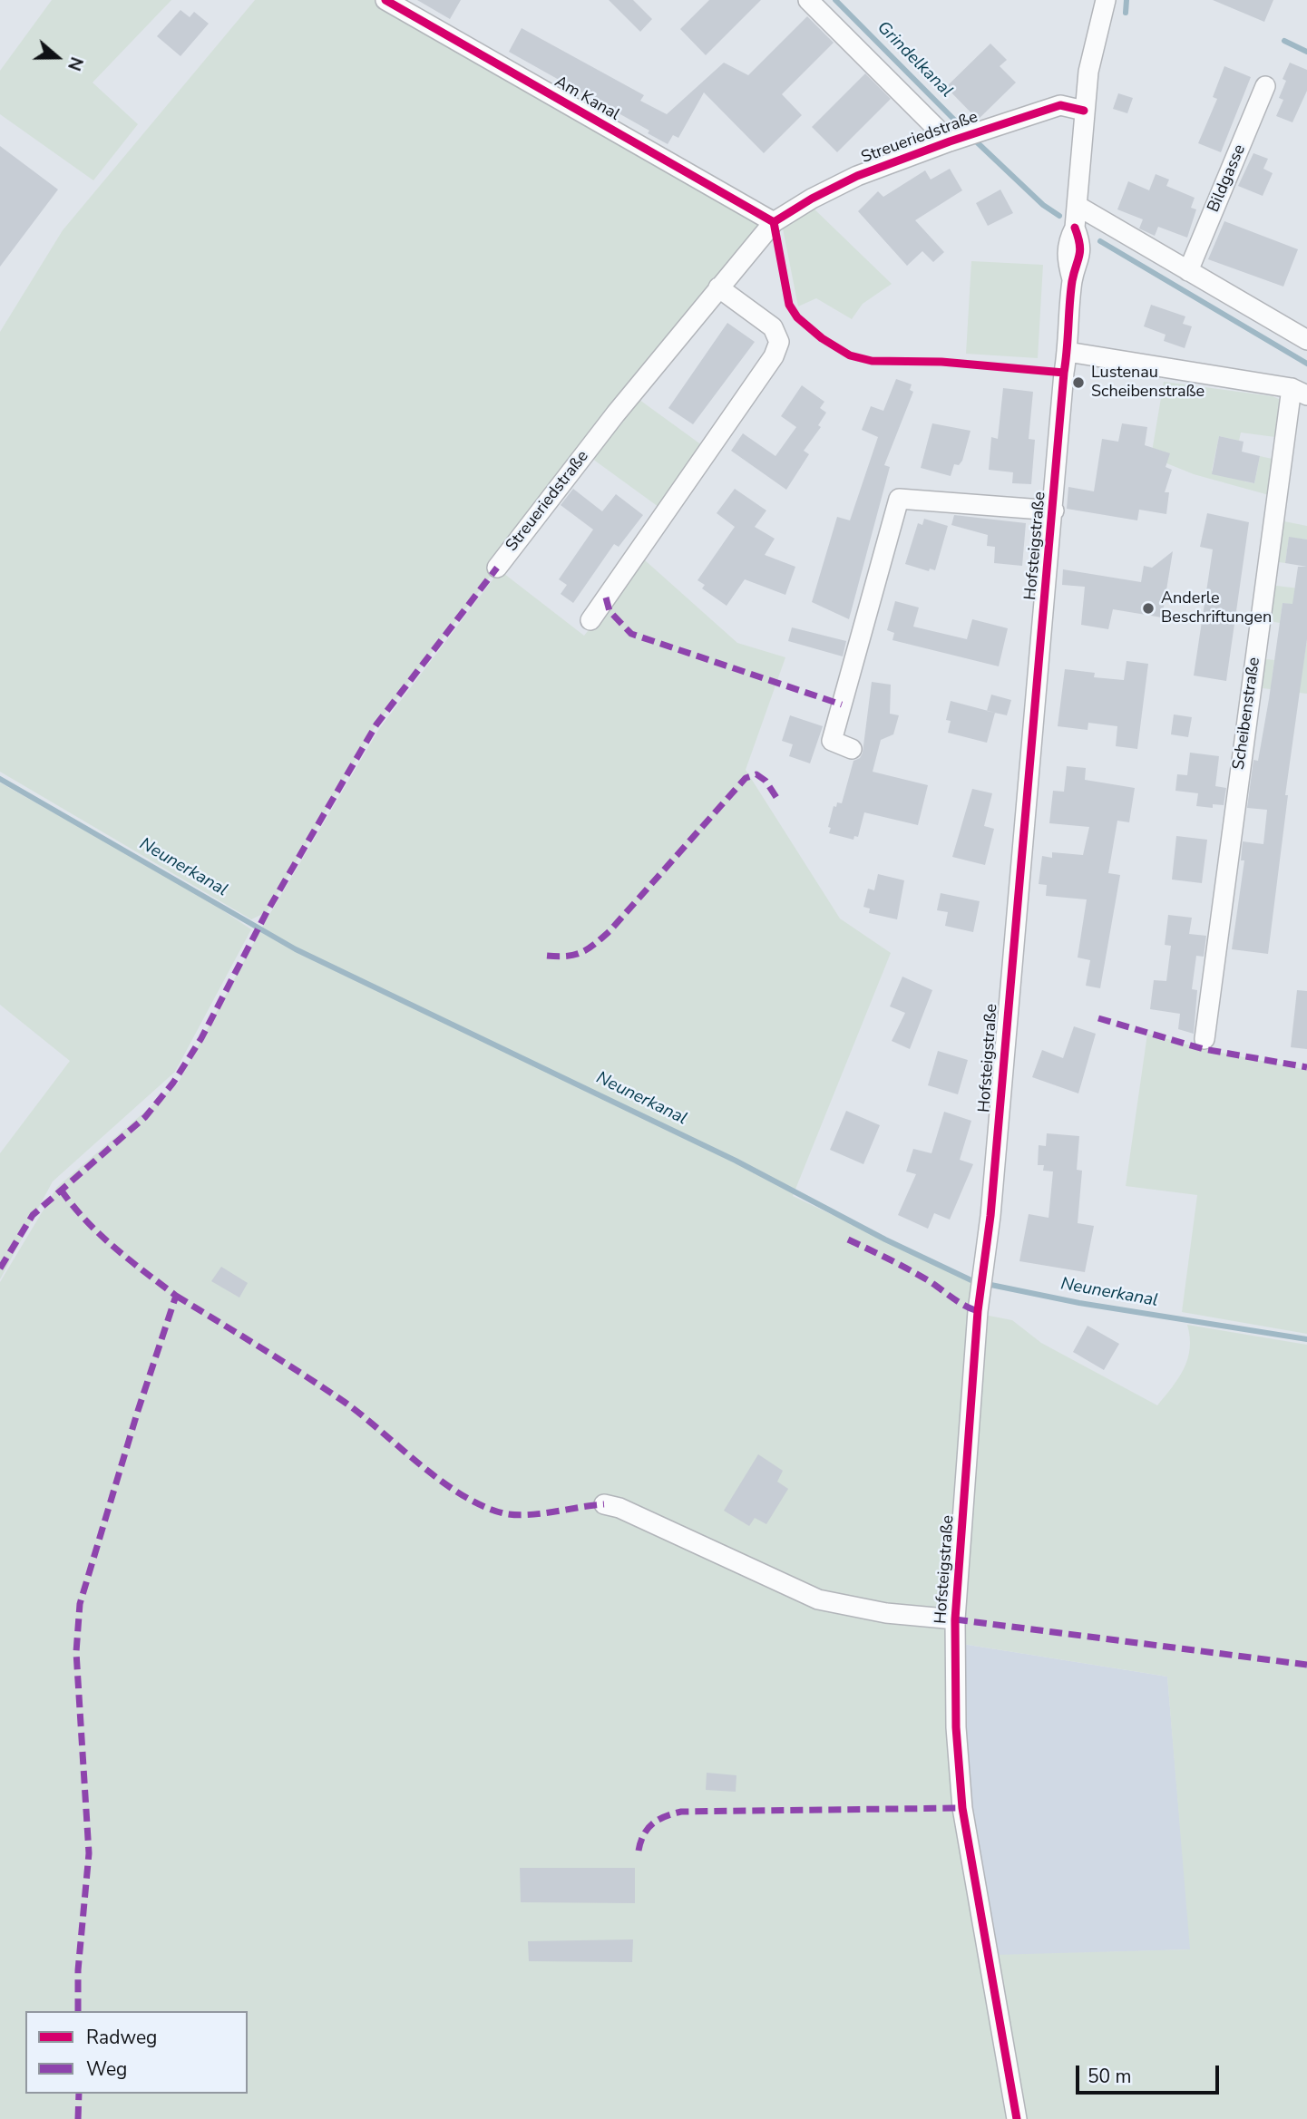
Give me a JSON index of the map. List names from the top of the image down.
{
  "streets": {
    "street": [
      "Am Kanal",
      "Streueriedstraße",
      "Bildgasse",
      "Hofsteigstraße",
      "Scheibenstraße"
    ]
  },
  "crossings": [
    ["Am Kanal", "Streueriedstraße"],
    ["Streueriedstraße", "Hofsteigstraße"],
    ["Hofsteigstraße", "Scheibenstraße"]
  ],
  "water": ["Grindelkanal", "Neunerkanal"],
  "places": ["Lustenau Scheibenstraße", "Anderle Beschriftungen"],
  "legend": ["Radweg", "Weg"],
  "scale_bar": "50 m",
  "north": "right"
}
